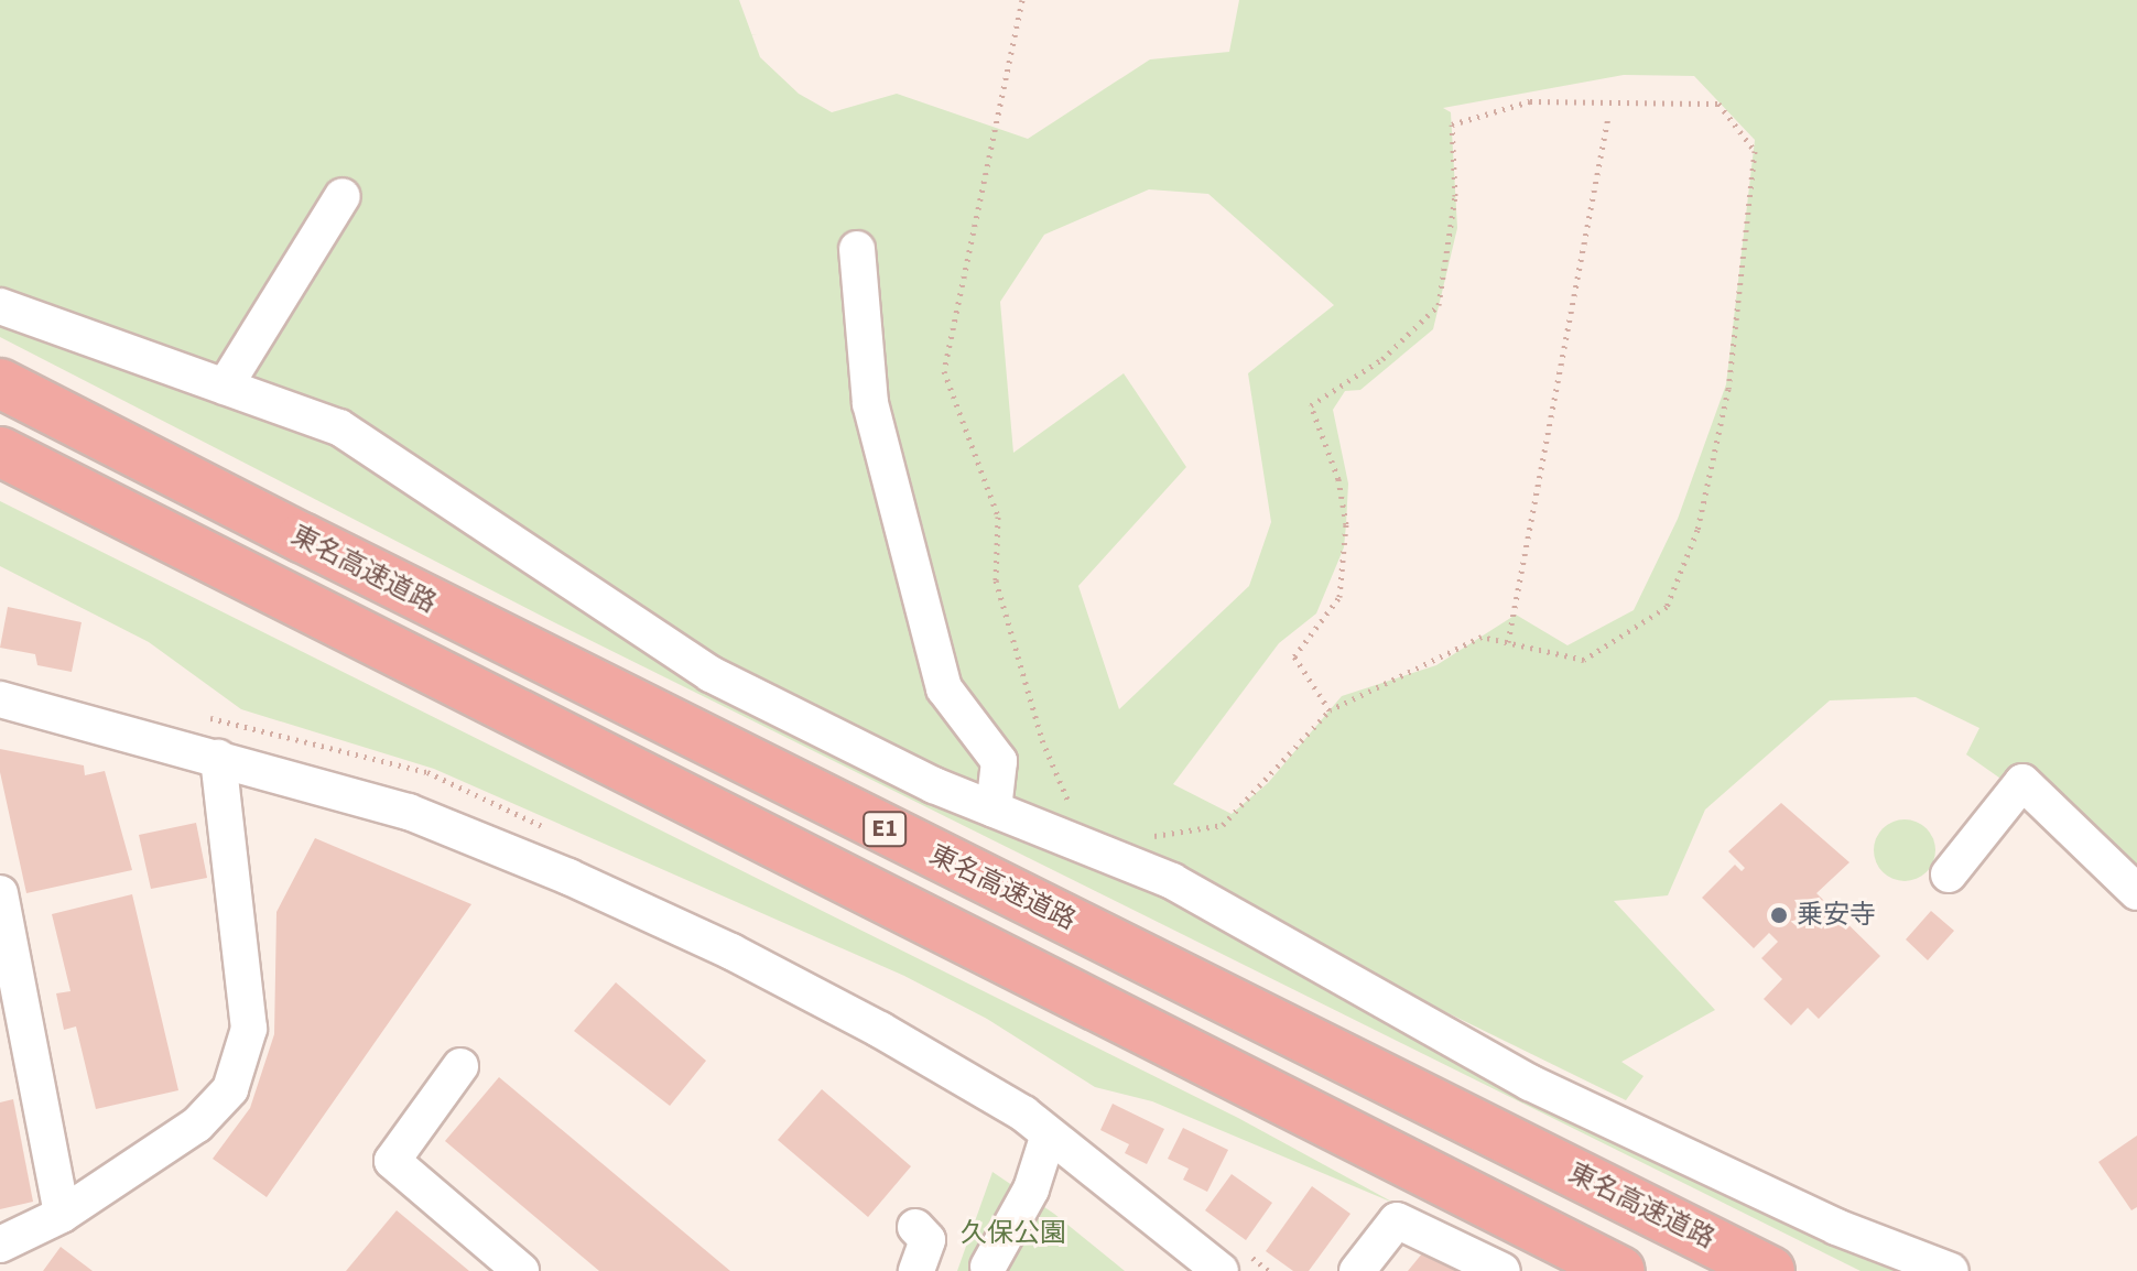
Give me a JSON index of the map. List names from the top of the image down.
{
  "streets": {
    "highway": ["東名高速道路", "E1"]
  },
  "parks": ["久保公園"],
  "places": ["乗安寺"]
}
